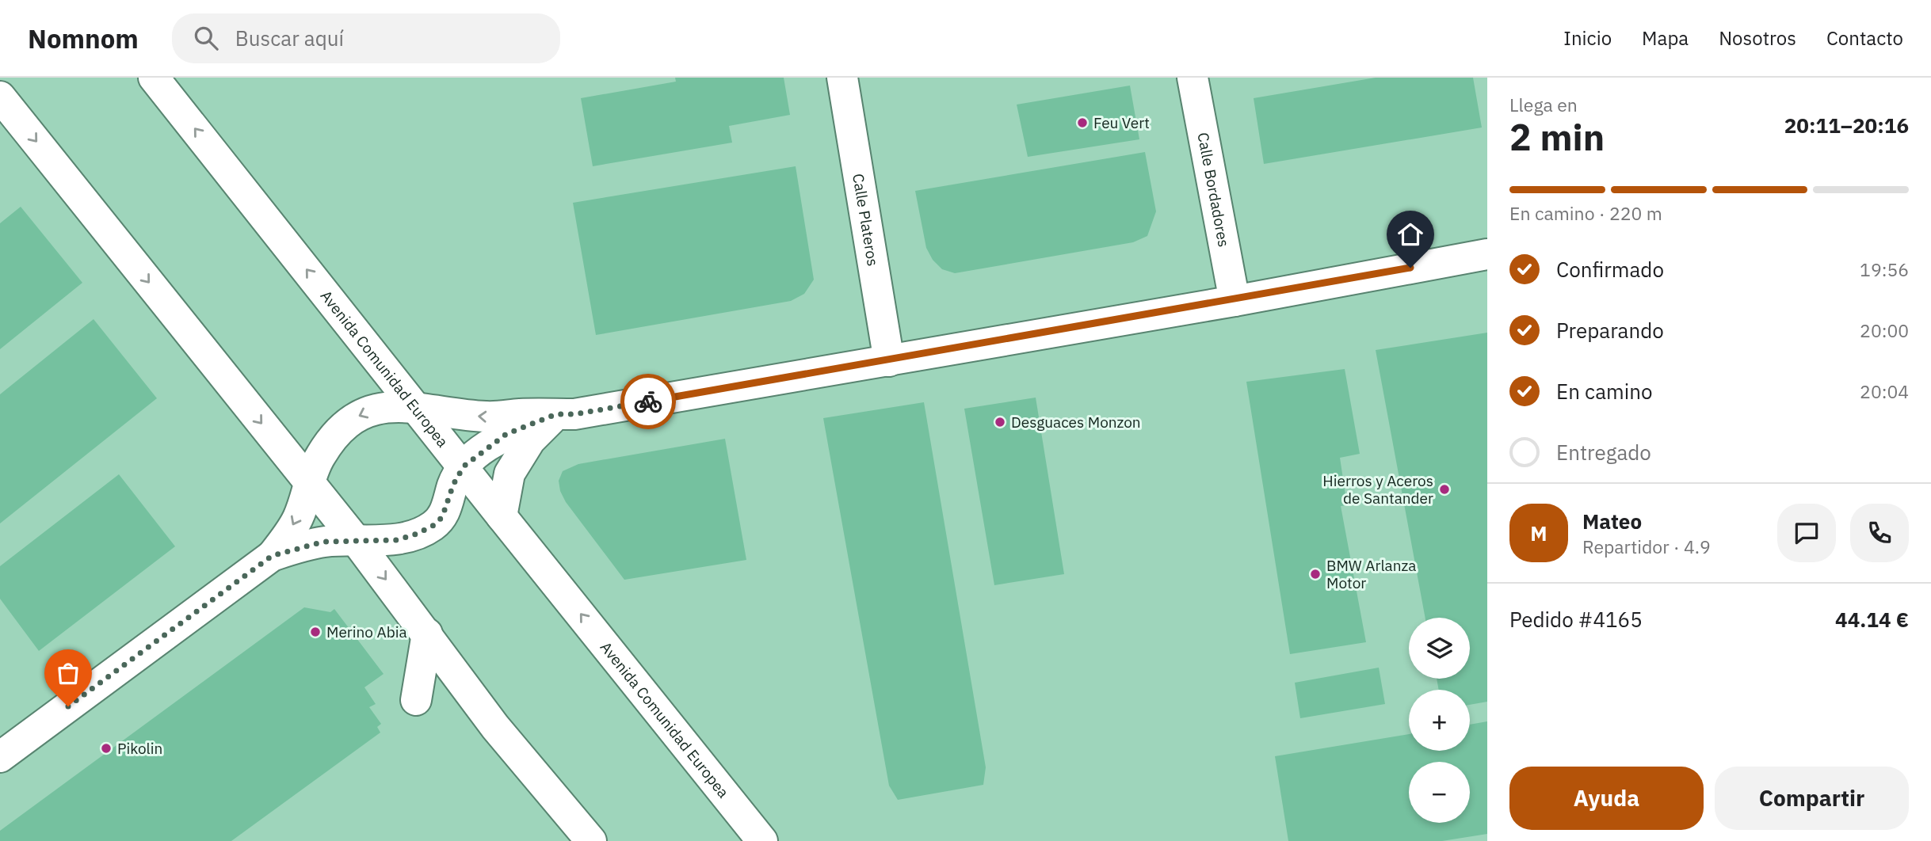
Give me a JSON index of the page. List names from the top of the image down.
{
  "streets": {
    "street": ["Calle Bordadores", "Calle Plateros", "Avenida Comunidad Europea"]
  },
  "places": [
    "Feu Vert",
    "Desguaces Monzon",
    "Hierros y Aceros de Santander",
    "BMW Arlanza Motor",
    "Merino Abia",
    "Pikolin"
  ],
  "page": {
    "header": "Nomnom",
    "search": "Buscar aquí",
    "nav": [
      "Inicio",
      "Mapa",
      "Nosotros",
      "Contacto"
    ],
    "heading": ["2 min", "Llega en", "20:11–20:16"],
    "panel": [
      "Mateo",
      "Repartidor · 4.9",
      "Pedido #4165",
      "44.14 €"
    ],
    "bar": "En camino · 220 m",
    "list": [
      ["Confirmado", "19:56"],
      ["Preparando", "20:00"],
      ["En camino", "20:04"],
      "Entregado"
    ],
    "round": "M",
    "map_buttons": ["+", "−"],
    "buttons": ["Ayuda", "Compartir"]
  }
}
